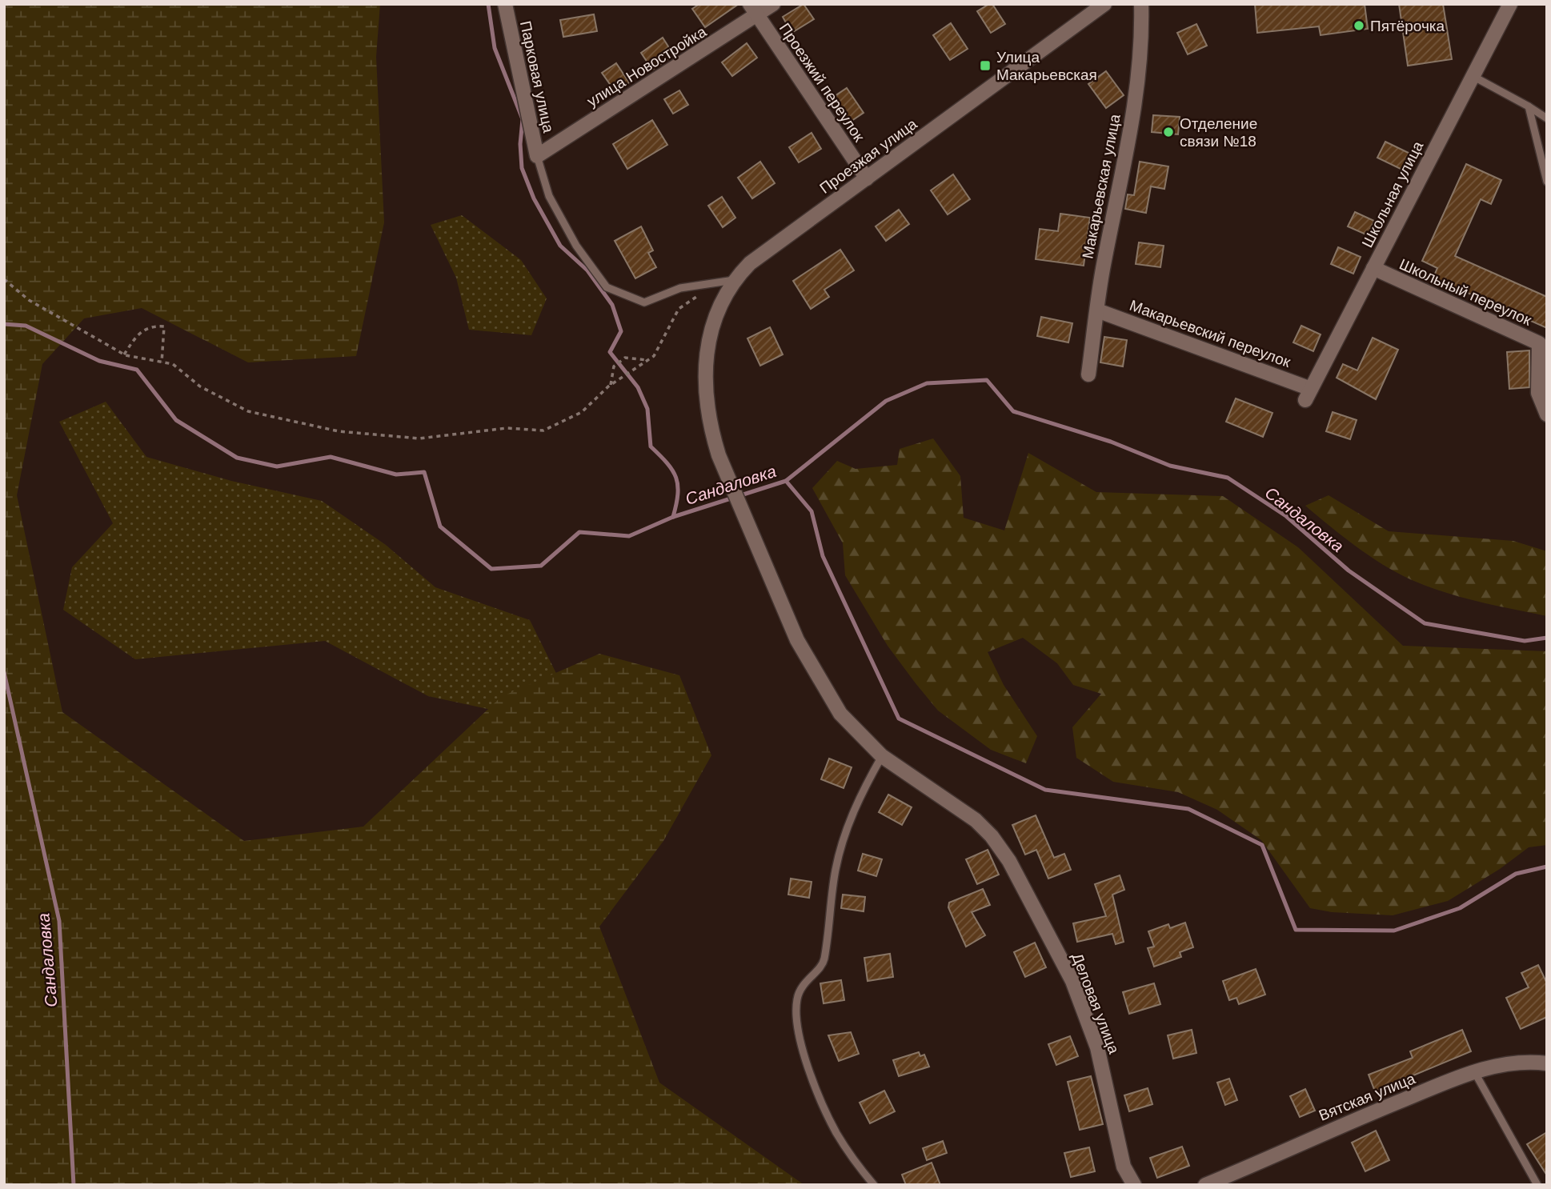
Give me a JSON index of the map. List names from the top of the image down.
{
  "streets": {
    "street": [
      "улица Новостройка",
      "Парковая улица",
      "Проезжий переулок",
      "Проезжая улица",
      "Макарьевская улица",
      "Школьная улица",
      "Школьный переулок",
      "Макарьевский переулок",
      "Деловая улица",
      "Вятская улица"
    ]
  },
  "crossings": [
    ["улица Новостройка", "Парковая улица"],
    ["улица Новостройка", "Проезжий переулок"],
    ["Проезжий переулок", "Проезжая улица"],
    ["Проезжая улица", "Деловая улица"],
    ["Макарьевская улица", "Макарьевский переулок"],
    ["Школьная улица", "Школьный переулок"],
    ["Школьная улица", "Макарьевский переулок"]
  ],
  "water": ["Сандаловка"],
  "places": {
    "other": ["Пятёрочка", "Отделение связи №18"],
    "transit": ["Улица Макарьевская"]
  }
}
